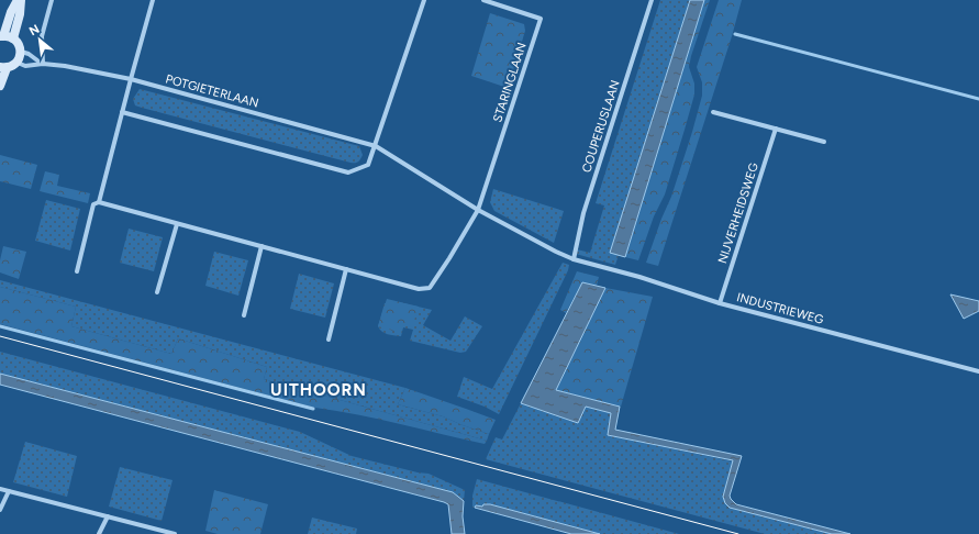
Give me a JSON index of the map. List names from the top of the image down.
{
  "streets": {
    "street": [
      "STARINGLAAN",
      "POTGIETERLAAN",
      "COUPERUSLAAN",
      "NIJVERHEIDSWEG",
      "INDUSTRIEWEG"
    ]
  },
  "crossings": [
    ["STARINGLAAN", "POTGIETERLAAN"],
    ["POTGIETERLAAN", "COUPERUSLAAN"],
    ["POTGIETERLAAN", "INDUSTRIEWEG"],
    ["NIJVERHEIDSWEG", "INDUSTRIEWEG"]
  ],
  "districts": ["UITHOORN"],
  "north": "top left"
}
